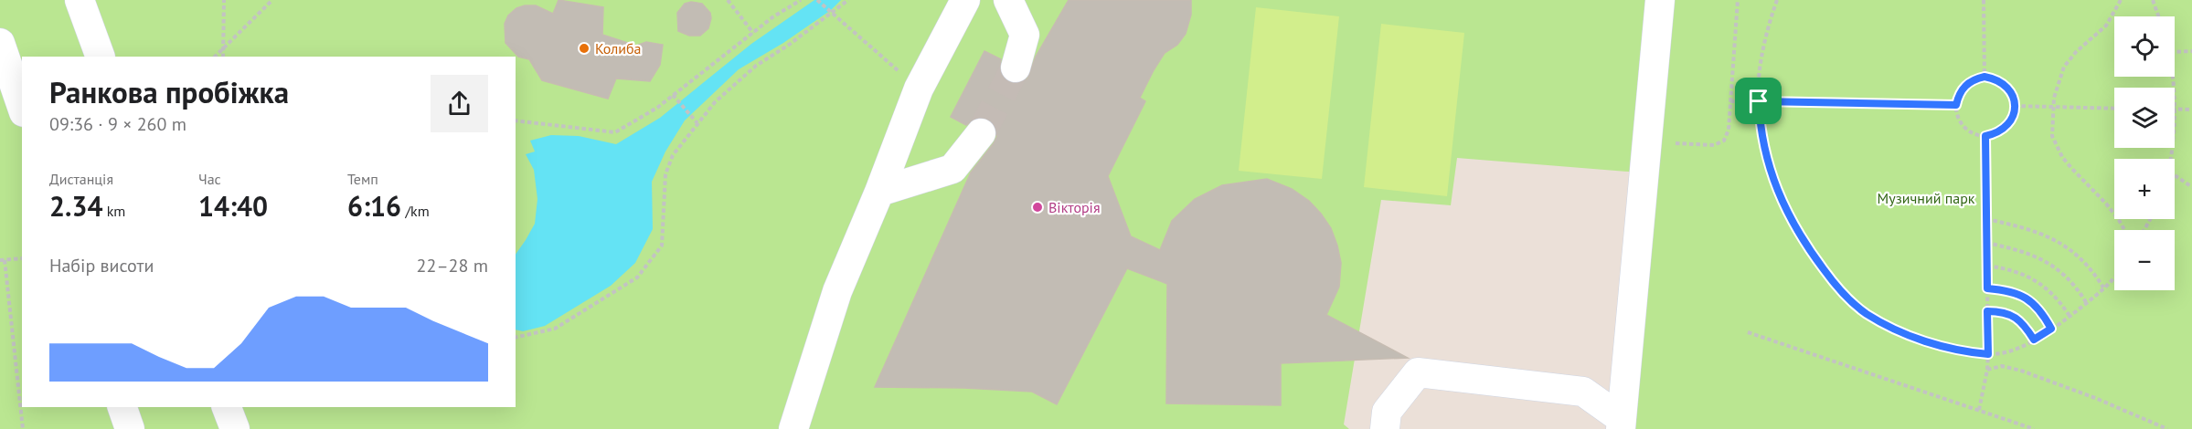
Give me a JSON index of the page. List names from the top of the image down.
{
  "parks": ["Музичний парк"],
  "places": ["Колиба", "Вікторія"],
  "page": {
    "map_buttons": ["+", "−"],
    "heading": ["Ранкова пробіжка", "09:36 · 9 × 260 m"],
    "stats": [
      ["Дистанція", "2.34 km"],
      ["Час", "14:40"],
      ["Темп", "6:16 /km"]
    ],
    "chart": ["Набір висоти", "22–28 m"]
  }
}
